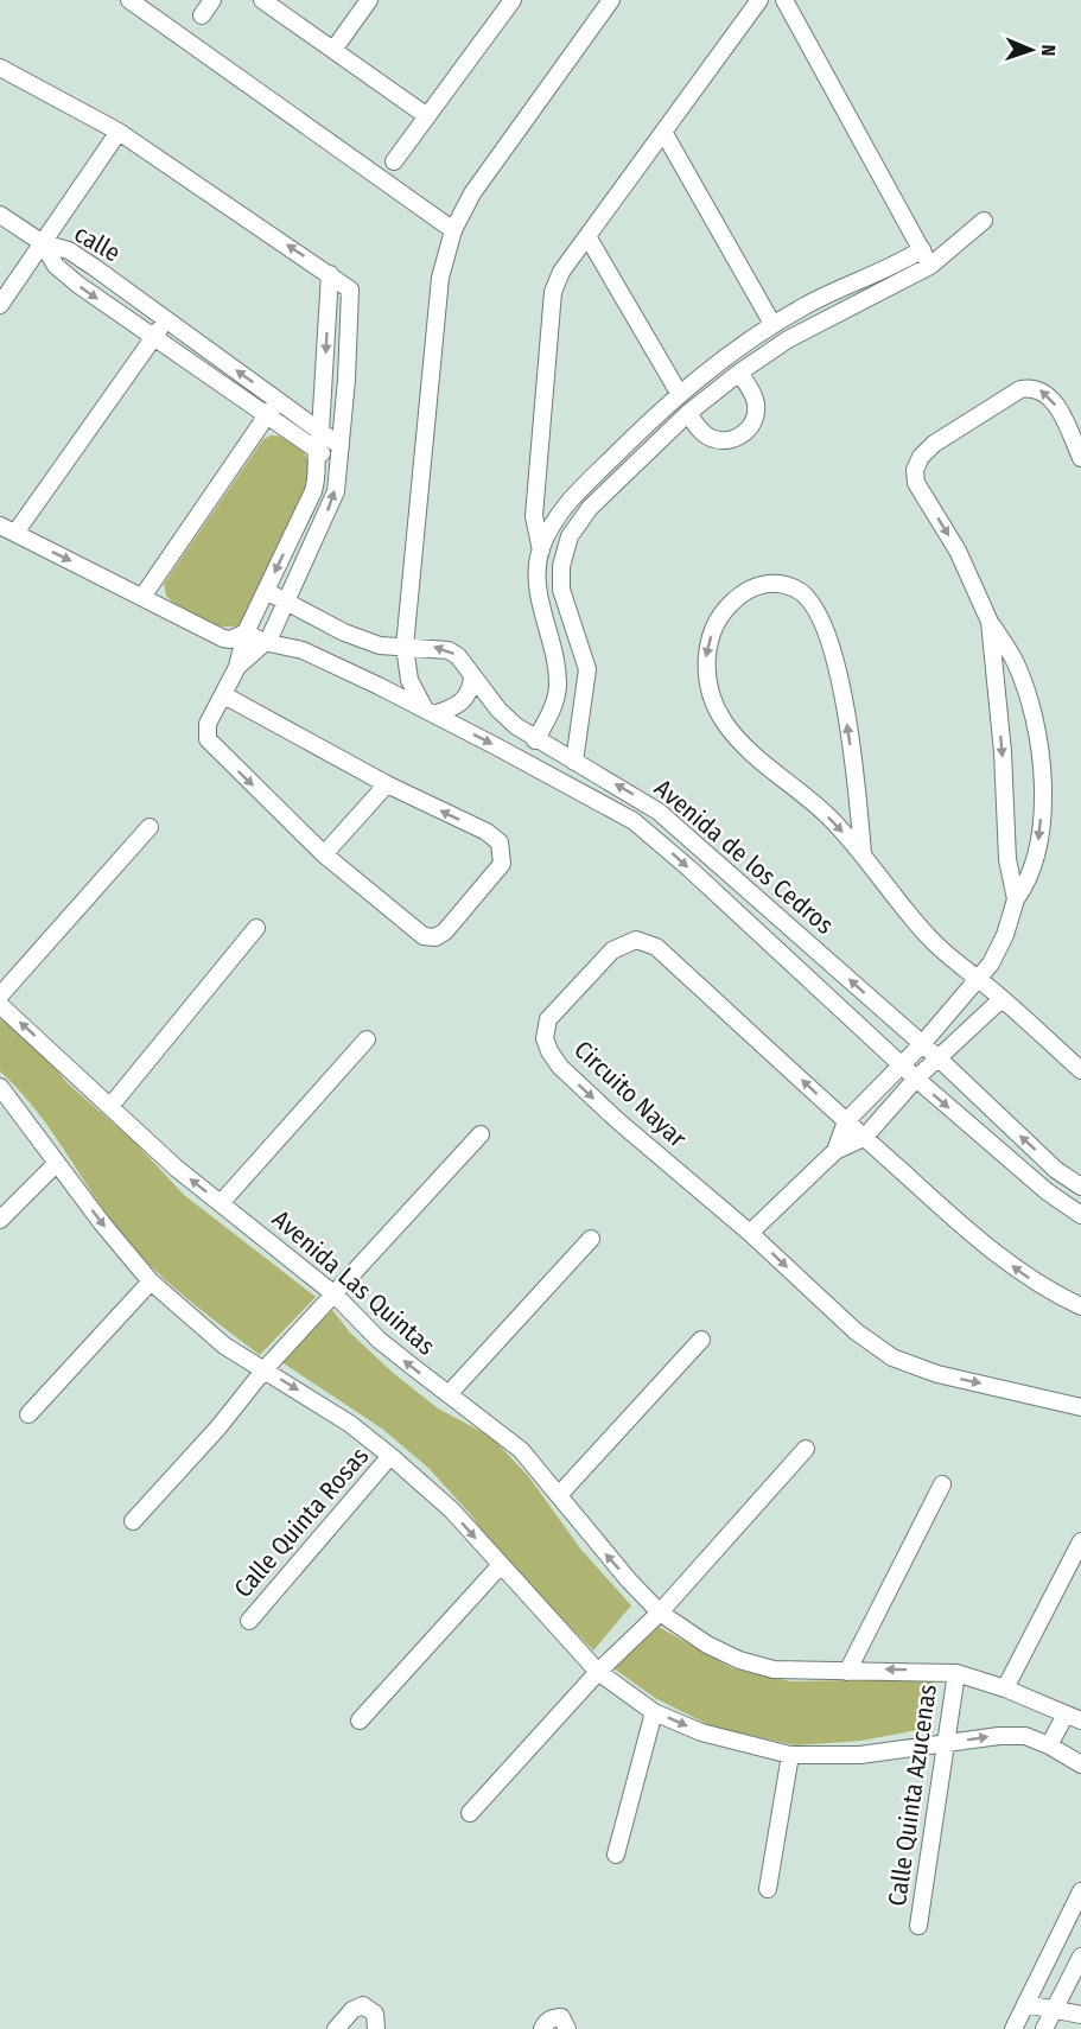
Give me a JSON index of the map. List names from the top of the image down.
{
  "streets": {
    "street": [
      "calle",
      "Avenida de los Cedros",
      "Circuito Nayar",
      "Avenida Las Quintas",
      "Calle Quinta Rosas",
      "Calle Quinta Azucenas"
    ]
  },
  "crossings": [
    ["Avenida Las Quintas", "Calle Quinta Azucenas"]
  ],
  "north": "right"
}
